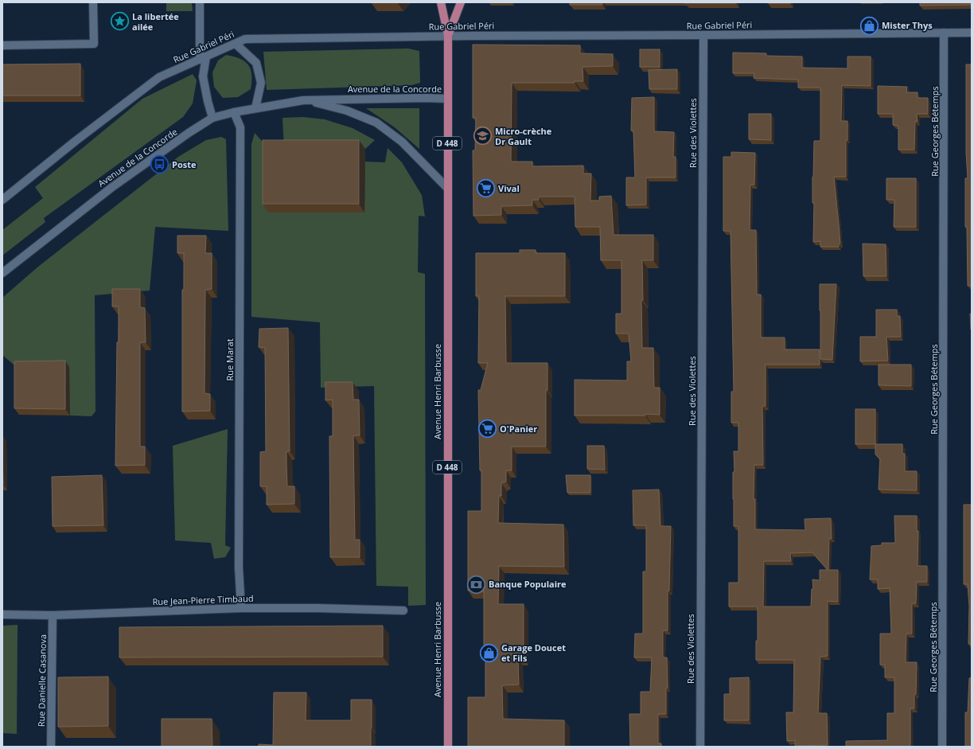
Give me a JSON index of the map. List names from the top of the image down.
{
  "streets": {
    "main road": ["D 448", "Avenue Henri Barbusse"],
    "street": [
      "Rue Gabriel Péri",
      "Avenue de la Concorde",
      "Rue Georges Bétemps",
      "Rue des Violettes",
      "Rue Marat",
      "Rue Jean-Pierre Timbaud",
      "Rue Danielle Casanova"
    ]
  },
  "crossings": [
    ["Rue Gabriel Péri", "Avenue de la Concorde"],
    ["Rue Gabriel Péri", "Rue Georges Bétemps"],
    ["Rue Gabriel Péri", "Rue des Violettes"],
    ["Rue Gabriel Péri", "Rue Marat"],
    ["Rue Gabriel Péri", "Avenue Henri Barbusse"],
    ["Avenue de la Concorde", "Rue Marat"],
    ["Avenue de la Concorde", "Avenue Henri Barbusse"],
    ["Rue Marat", "Rue Jean-Pierre Timbaud"],
    ["Rue Jean-Pierre Timbaud", "Rue Danielle Casanova"]
  ],
  "places": {
    "place": ["La libertée ailée"],
    "shop": ["Mister Thys", "Garage Doucet et Fils"],
    "school or university": ["Micro-crèche Dr Gault"],
    "bus stop": ["Poste"],
    "supermarket": ["Vival", "O'Panier"],
    "bank": ["Banque Populaire"]
  }
}
